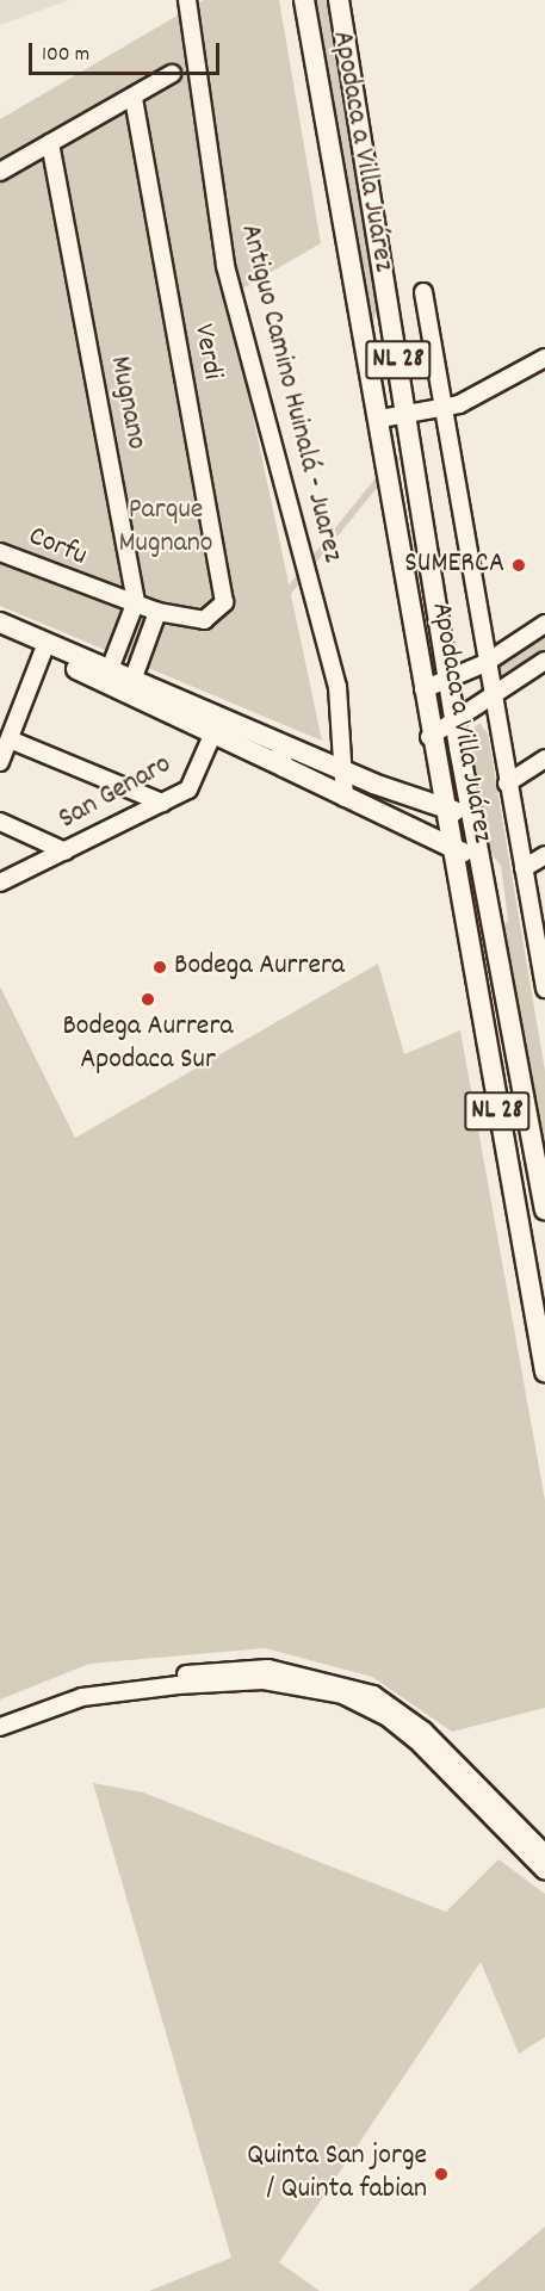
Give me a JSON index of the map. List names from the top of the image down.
{
  "streets": {
    "main road": ["Apodaca a Villa Juárez", "NL 28"],
    "street": [
      "Verdi",
      "Antiguo Camino Huinalá - Juarez",
      "Mugnano",
      "Corfu",
      "San Genaro"
    ]
  },
  "crossings": [
    ["Verdi", "Corfu"],
    ["Mugnano", "Corfu"]
  ],
  "parks": ["Parque Mugnano"],
  "places": [
    "SUMERCA",
    "Bodega Aurrera",
    "Bodega Aurrera Apodaca Sur",
    "Quinta San jorge / Quinta fabian"
  ],
  "scale_bar": "100 m"
}
